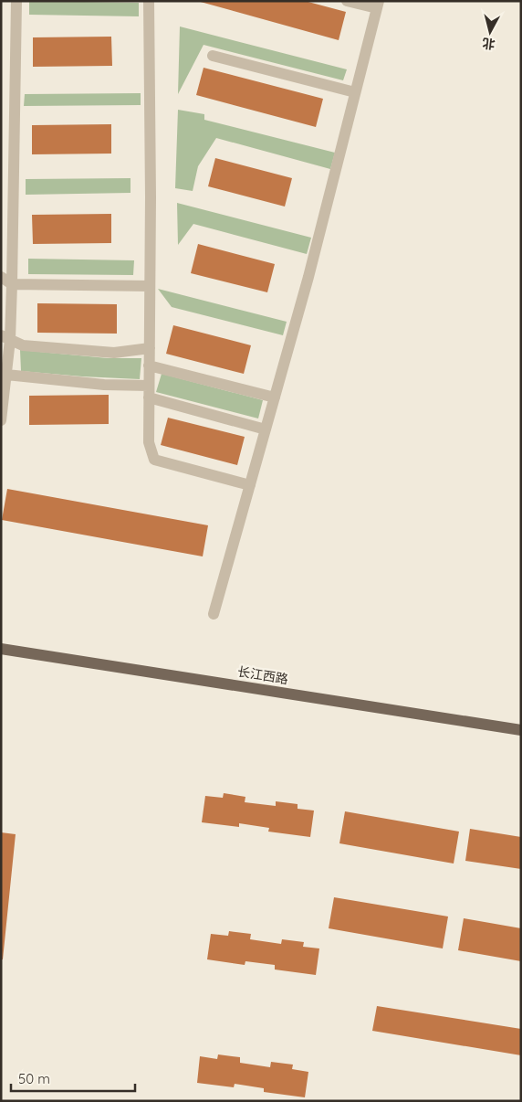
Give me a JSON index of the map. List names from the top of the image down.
{
  "streets": {
    "main road": ["长江西路"]
  },
  "scale_bar": "50 m",
  "north": "bottom"
}
